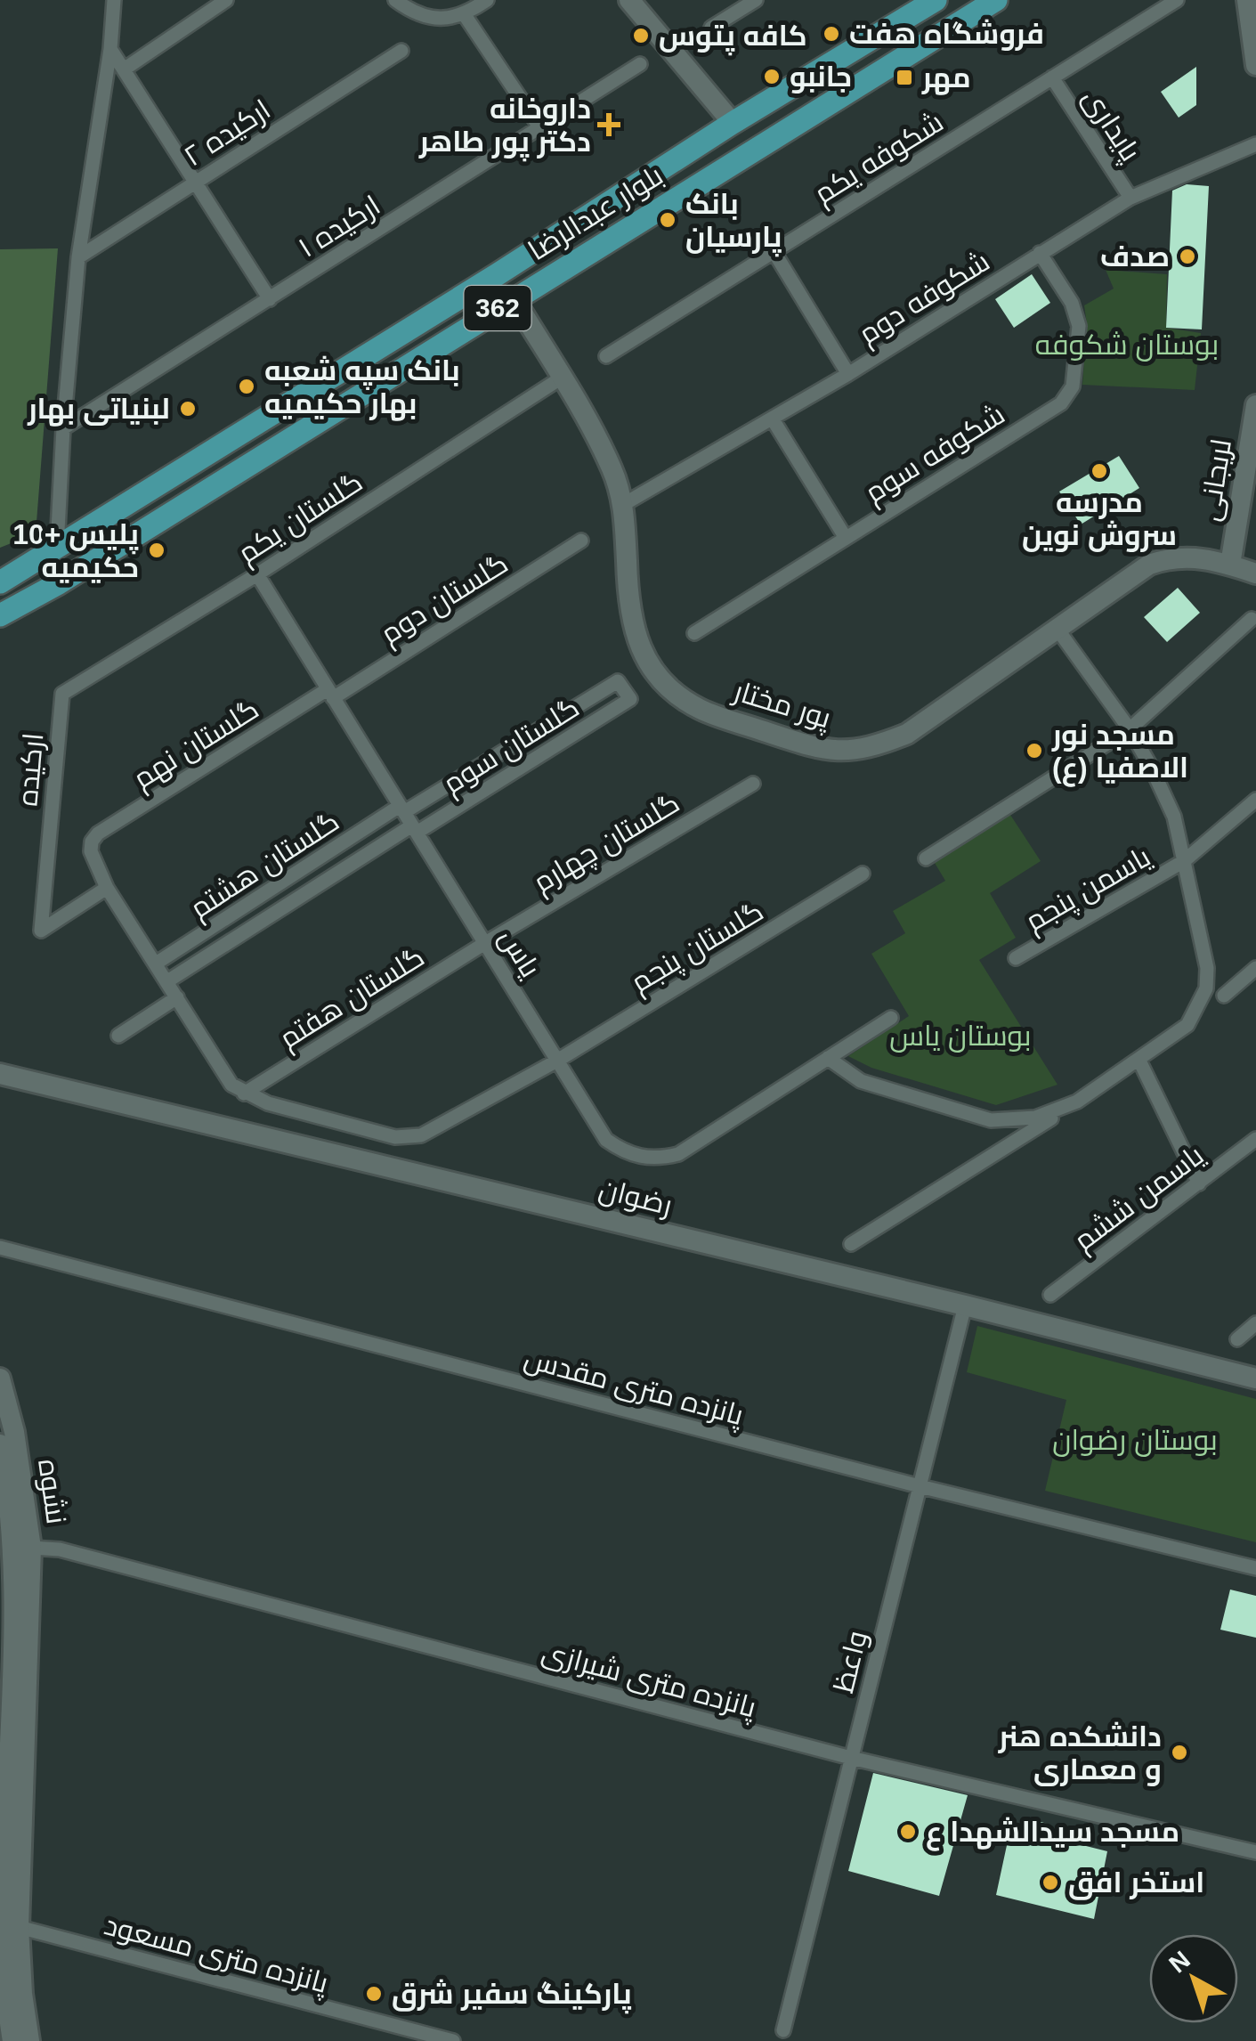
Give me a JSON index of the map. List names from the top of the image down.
{
  "streets": {
    "main road": [
      "بلوار عبدالرضا",
      "362",
      "لریجانی",
      "پور مختار",
      "رضوان",
      "نشوه"
    ],
    "street": [
      "پایداری",
      "ارکیده ۲",
      "شکوفه یکم",
      "ارکیده ۱",
      "شکوفه دوم",
      "شکوفه سوم",
      "گلستان یکم",
      "گلستان دوم",
      "گلستان نهم",
      "گلستان سوم",
      "ارکیده",
      "گلستان چهارم",
      "گلستان هشتم",
      "یاسمن پنجم",
      "گلستان پنجم",
      "یاس",
      "گلستان هفتم",
      "یاسمن ششم",
      "پانزده متری مقدس",
      "واعظ",
      "پانزده متری شیرازی",
      "پانزده متری مسعود"
    ]
  },
  "crossings": [
    ["پایداری", "شکوفه یکم"],
    ["پایداری", "شکوفه دوم"],
    ["بلوار عبدالرضا", "پور مختار"],
    ["شکوفه دوم", "شکوفه سوم"],
    ["شکوفه دوم", "پور مختار"],
    ["لریجانی", "پور مختار"],
    ["گلستان یکم", "پور مختار"],
    ["گلستان یکم", "ارکیده"],
    ["گلستان یکم", "یاس"],
    ["گلستان دوم", "گلستان نهم"],
    ["گلستان دوم", "یاس"],
    ["گلستان نهم", "ارکیده"],
    ["گلستان نهم", "یاس"],
    ["گلستان سوم", "گلستان هشتم"],
    ["گلستان سوم", "یاس"],
    ["گلستان چهارم", "یاس"],
    ["گلستان چهارم", "گلستان هفتم"],
    ["گلستان هشتم", "یاس"],
    ["گلستان پنجم", "یاس"],
    ["گلستان پنجم", "گلستان هفتم"],
    ["یاس", "گلستان هفتم"],
    ["رضوان", "واعظ"],
    ["پانزده متری مقدس", "واعظ"],
    ["نشوه", "پانزده متری شیرازی"],
    ["نشوه", "پانزده متری مسعود"],
    ["واعظ", "پانزده متری شیرازی"]
  ],
  "parks": ["بوستان شکوفه", "بوستان یاس", "بوستان رضوان"],
  "places": {
    "other": [
      "فروشگاه هفت",
      "کافه پتوس",
      "جانبو",
      "بانک پارسیان",
      "صدف",
      "بانک سپه شعبه بهار حکیمیه",
      "لبنیاتی بهار",
      "مدرسه سروش نوین",
      "پلیس +10 حکیمیه",
      "مسجد نور الاصفیا (ع)",
      "دانشکده هنر و معماری",
      "مسجد سیدالشهدا ع",
      "استخر افق",
      "پارکینگ سفیر شرق"
    ],
    "transit": ["مهر"],
    "health": ["داروخانه دکتر پور طاهر"]
  },
  "north": "top left"
}
